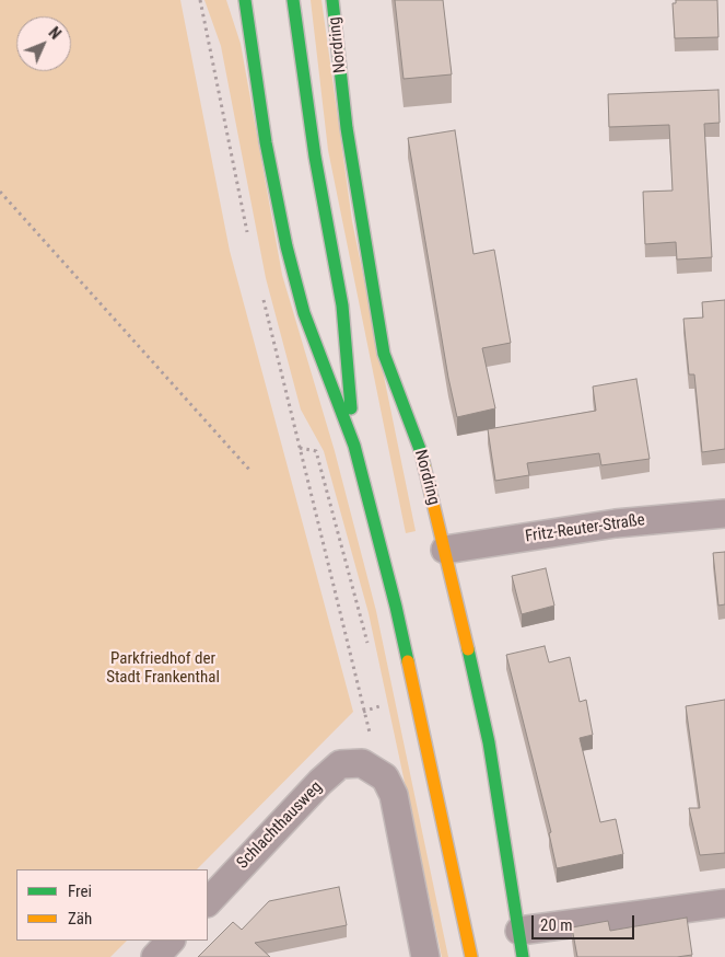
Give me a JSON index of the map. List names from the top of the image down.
{
  "streets": {
    "main road": ["Nordring"],
    "street": ["Fritz-Reuter-Straße", "Schlachthausweg"]
  },
  "crossings": [
    ["Nordring", "Fritz-Reuter-Straße"]
  ],
  "parks": ["Parkfriedhof der Stadt Frankenthal"],
  "legend": ["Frei", "Zäh"],
  "scale_bar": "20 m",
  "north": "top right"
}
